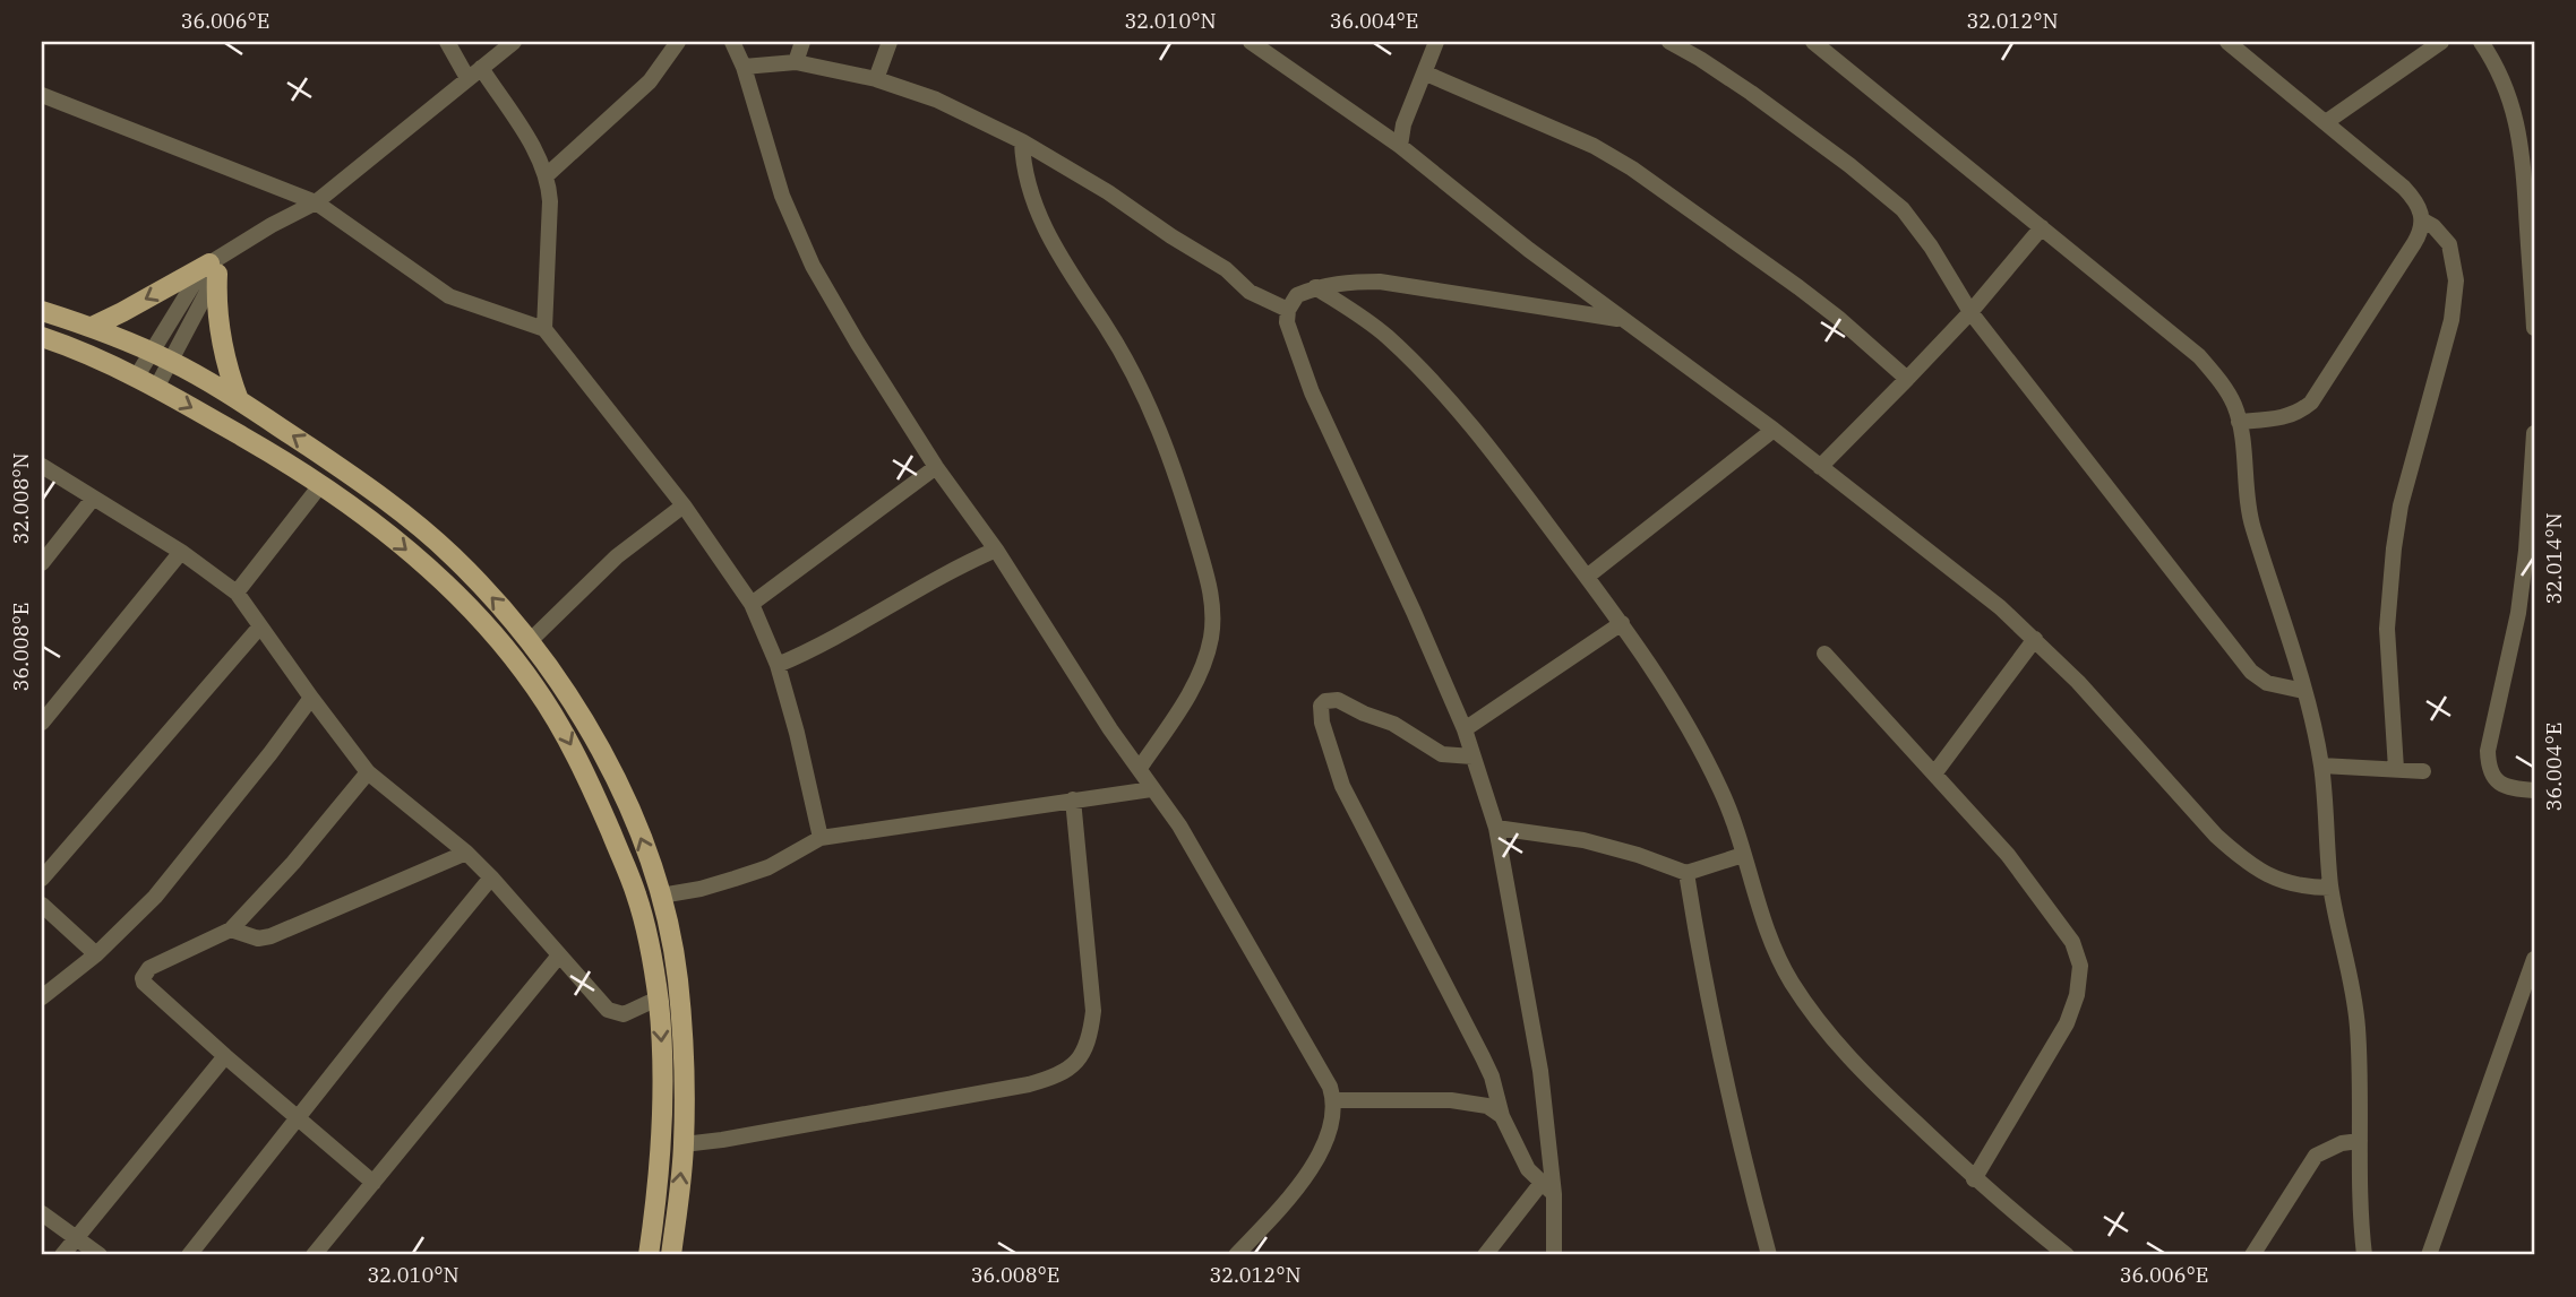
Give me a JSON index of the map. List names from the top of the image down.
{
  "coordinates": [
    "36.006°E",
    "32.010°N",
    "36.004°E",
    "32.012°N",
    "32.008°N",
    "32.014°N",
    "36.008°E"
  ]
}
